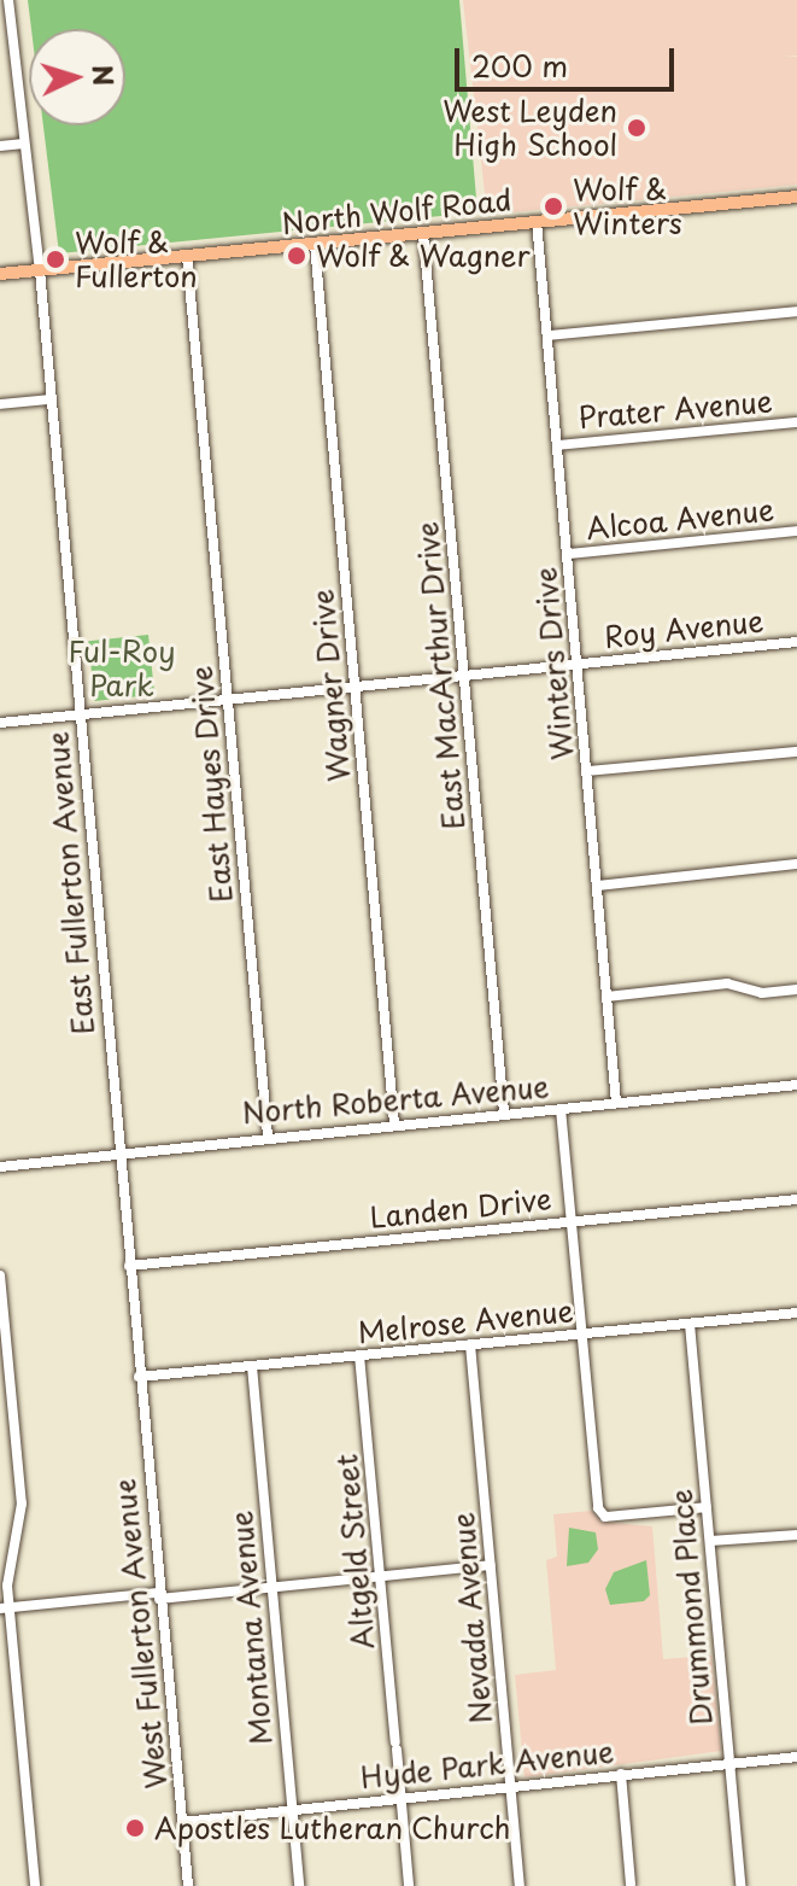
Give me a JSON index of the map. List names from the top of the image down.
{
  "streets": {
    "main road": ["North Wolf Road"],
    "street": [
      "Prater Avenue",
      "Alcoa Avenue",
      "Roy Avenue",
      "Winters Drive",
      "East MacArthur Drive",
      "Wagner Drive",
      "East Hayes Drive",
      "East Fullerton Avenue",
      "North Roberta Avenue",
      "Landen Drive",
      "Melrose Avenue",
      "Altgeld Street",
      "Drummond Place",
      "Nevada Avenue",
      "Montana Avenue",
      "West Fullerton Avenue",
      "Hyde Park Avenue"
    ]
  },
  "crossings": [
    ["North Wolf Road", "Winters Drive"],
    ["North Wolf Road", "East MacArthur Drive"],
    ["North Wolf Road", "Wagner Drive"],
    ["North Wolf Road", "East Hayes Drive"],
    ["North Wolf Road", "East Fullerton Avenue"],
    ["Prater Avenue", "Winters Drive"],
    ["Alcoa Avenue", "Winters Drive"],
    ["Roy Avenue", "Winters Drive"],
    ["Roy Avenue", "East MacArthur Drive"],
    ["Roy Avenue", "Wagner Drive"],
    ["Roy Avenue", "East Hayes Drive"],
    ["Roy Avenue", "East Fullerton Avenue"],
    ["Winters Drive", "North Roberta Avenue"],
    ["East MacArthur Drive", "North Roberta Avenue"],
    ["Wagner Drive", "North Roberta Avenue"],
    ["East Hayes Drive", "North Roberta Avenue"],
    ["East Fullerton Avenue", "North Roberta Avenue"],
    ["East Fullerton Avenue", "Landen Drive"],
    ["East Fullerton Avenue", "Melrose Avenue"],
    ["East Fullerton Avenue", "West Fullerton Avenue"],
    ["Melrose Avenue", "Altgeld Street"],
    ["Melrose Avenue", "Drummond Place"],
    ["Melrose Avenue", "Nevada Avenue"],
    ["Melrose Avenue", "Montana Avenue"],
    ["Melrose Avenue", "West Fullerton Avenue"],
    ["Altgeld Street", "Hyde Park Avenue"],
    ["Drummond Place", "Hyde Park Avenue"],
    ["Nevada Avenue", "Hyde Park Avenue"],
    ["Montana Avenue", "Hyde Park Avenue"],
    ["West Fullerton Avenue", "Hyde Park Avenue"]
  ],
  "parks": ["Ful-Roy Park"],
  "places": [
    "West Leyden High School",
    "Wolf & Winters",
    "Wolf & Wagner",
    "Wolf & Fullerton",
    "Apostles Lutheran Church"
  ],
  "scale_bar": "200 m",
  "north": "right"
}
